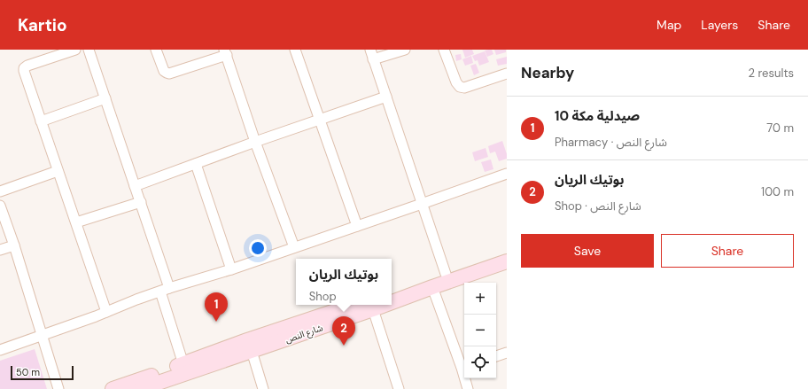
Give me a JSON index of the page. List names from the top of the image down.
{
  "streets": {
    "main road": ["شارع النص"]
  },
  "scale_bar": "50 m",
  "page": {
    "header": "Kartio",
    "nav": ["Map", "Layers", "Share"],
    "heading": ["Nearby", "2 results"],
    "list": [
      {
        "mark": "1",
        "name": "صيدلية مكة 10",
        "note": "Pharmacy · شارع النص",
        "value": "70 m"
      },
      {
        "mark": "2",
        "name": "بوتيك الريان",
        "note": "Shop · شارع النص",
        "value": "100 m"
      }
    ],
    "buttons": ["Save", "Share"],
    "popup": ["بوتيك الريان", "Shop"],
    "map_buttons": ["+", "−"],
    "pins": ["1", "2"],
    "scale": "50 m"
  }
}
